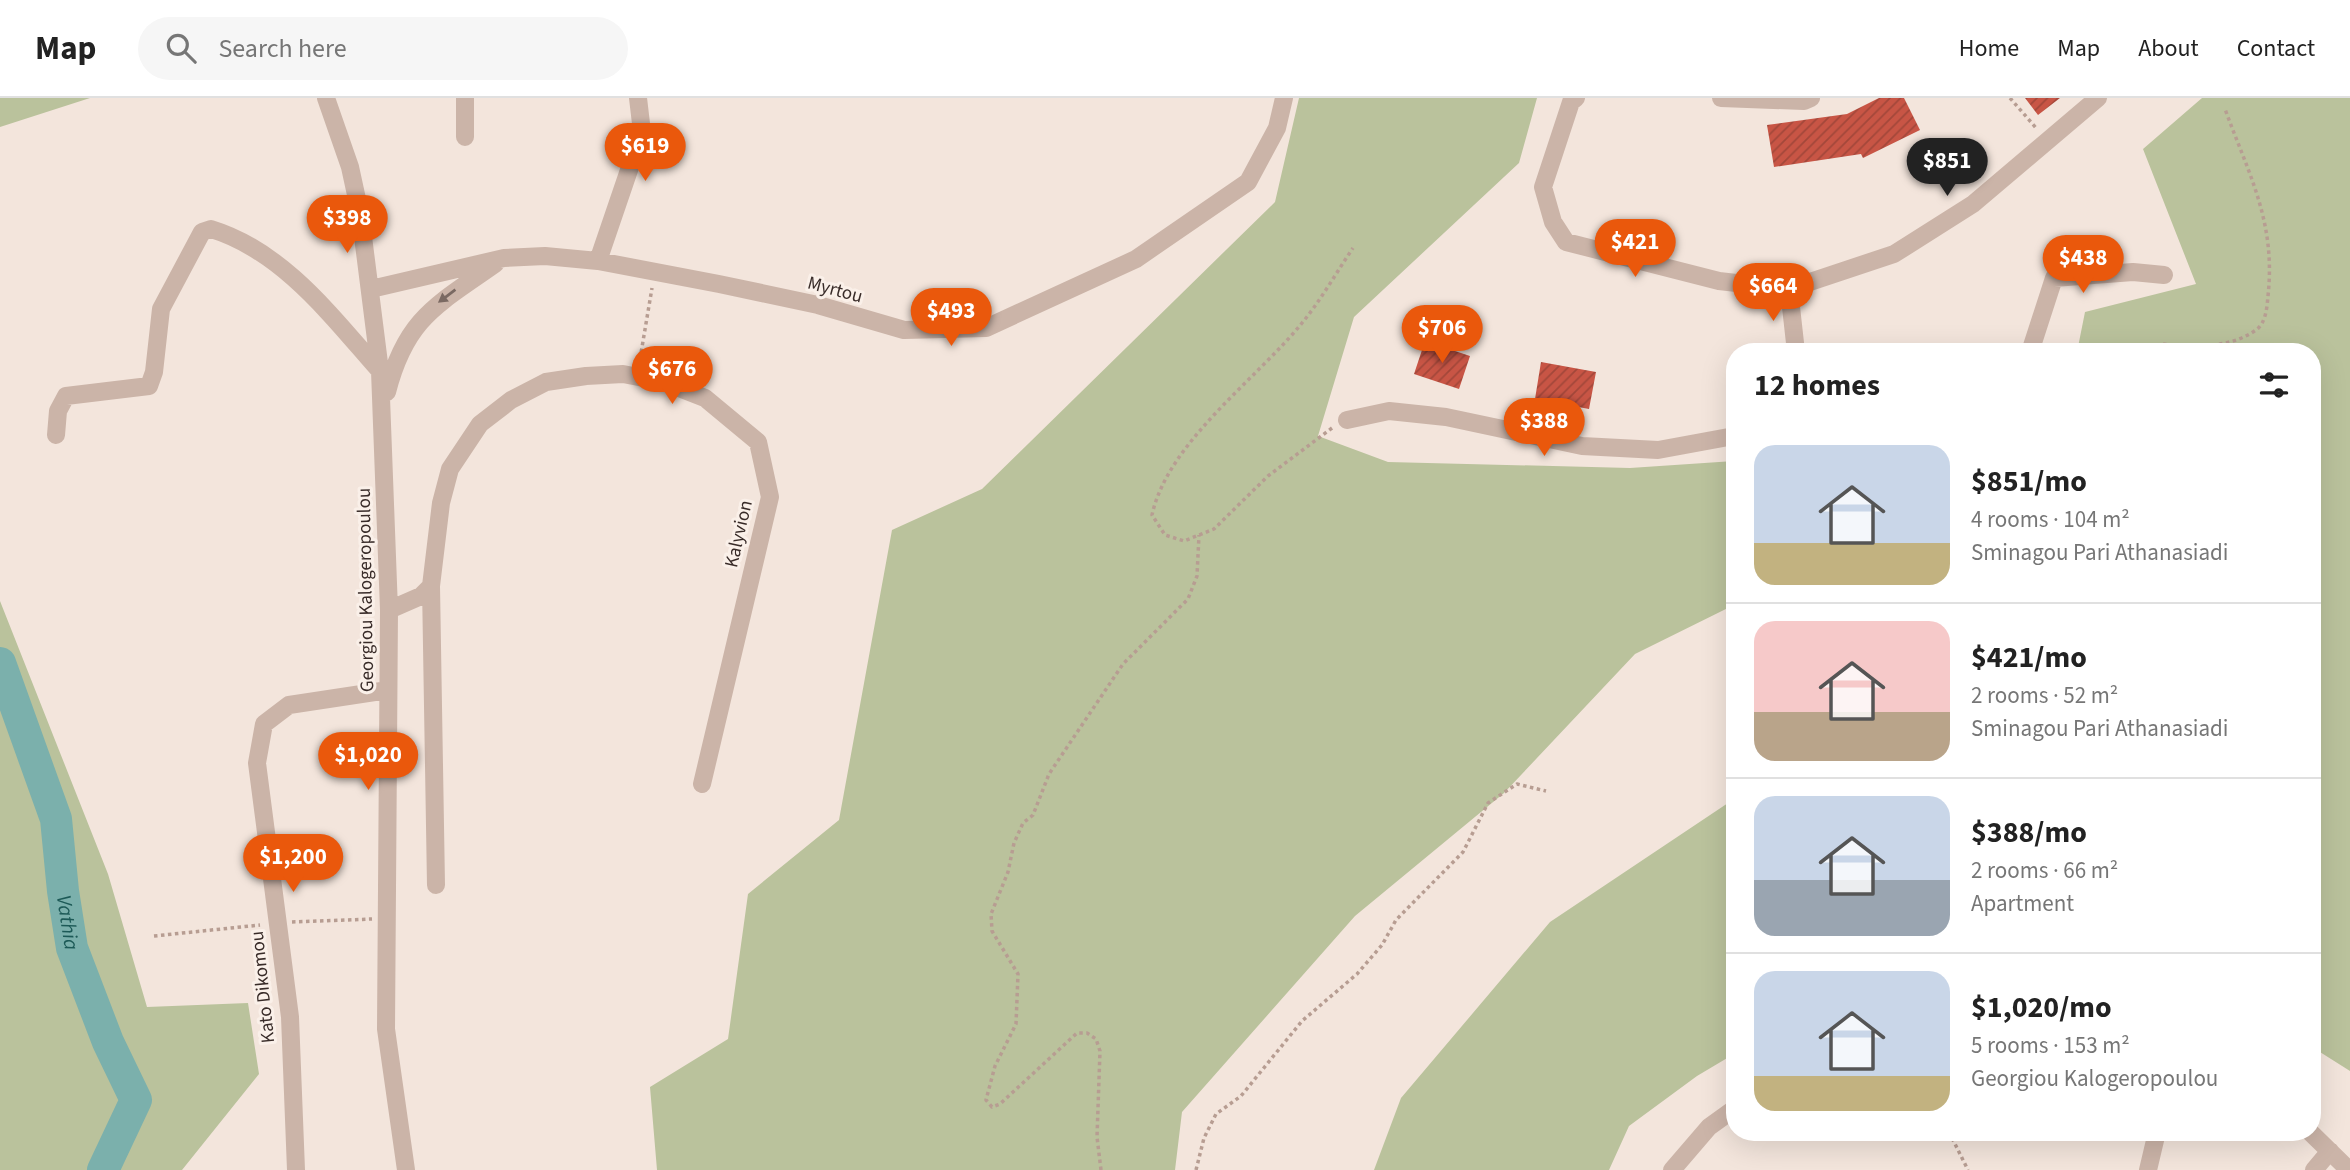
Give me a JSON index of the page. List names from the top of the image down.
{
  "streets": {
    "street": [
      "Myrtou",
      "Kalyvion",
      "Georgiou Kalogeropoulou",
      "Kato Dikomou"
    ]
  },
  "crossings": [
    ["Myrtou", "Georgiou Kalogeropoulou"],
    ["Georgiou Kalogeropoulou", "Kato Dikomou"]
  ],
  "water": ["Vathia"],
  "page": {
    "header": "Map",
    "search": "Search here",
    "nav": [
      "Home",
      "Map",
      "About",
      "Contact"
    ],
    "price": [
      "$619",
      "$851",
      "$398",
      "$421",
      "$438",
      "$664",
      "$493",
      "$706",
      "$676",
      "$388",
      "$1,020",
      "$1,200"
    ],
    "heading": "12 homes",
    "list": [
      {
        "name": "$851/mo",
        "note": "4 rooms · 104 m² · Sminagou Pari Athanasiadi"
      },
      {
        "name": "$421/mo",
        "note": "2 rooms · 52 m² · Sminagou Pari Athanasiadi"
      },
      {
        "name": "$388/mo",
        "note": "2 rooms · 66 m² · Apartment"
      },
      {
        "name": "$1,020/mo",
        "note": "5 rooms · 153 m² · Georgiou Kalogeropoulou"
      }
    ]
  }
}
